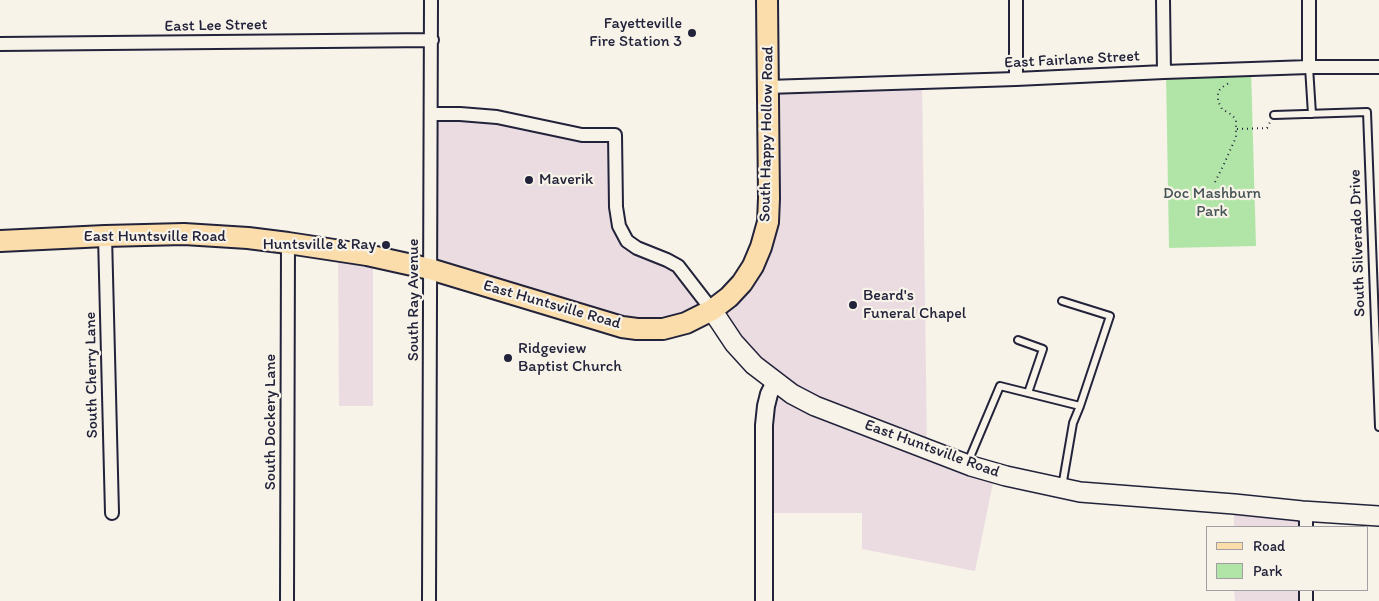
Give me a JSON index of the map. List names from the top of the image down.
{
  "streets": {
    "main road": ["South Happy Hollow Road", "East Huntsville Road"],
    "street": [
      "East Lee Street",
      "East Fairlane Street",
      "South Ray Avenue",
      "South Cherry Lane",
      "South Dockery Lane"
    ],
    "lane": ["South Silverado Drive"]
  },
  "crossings": [
    ["East Lee Street", "South Ray Avenue"],
    ["East Fairlane Street", "South Happy Hollow Road"],
    ["South Happy Hollow Road", "East Huntsville Road"],
    ["East Huntsville Road", "South Ray Avenue"],
    ["East Huntsville Road", "South Cherry Lane"],
    ["East Huntsville Road", "South Dockery Lane"]
  ],
  "parks": ["Doc Mashburn Park"],
  "places": [
    "Fayetteville Fire Station 3",
    "Maverik",
    "Huntsville & Ray",
    "Beard's Funeral Chapel",
    "Ridgeview Baptist Church"
  ],
  "legend": ["Road", "Park"]
}
